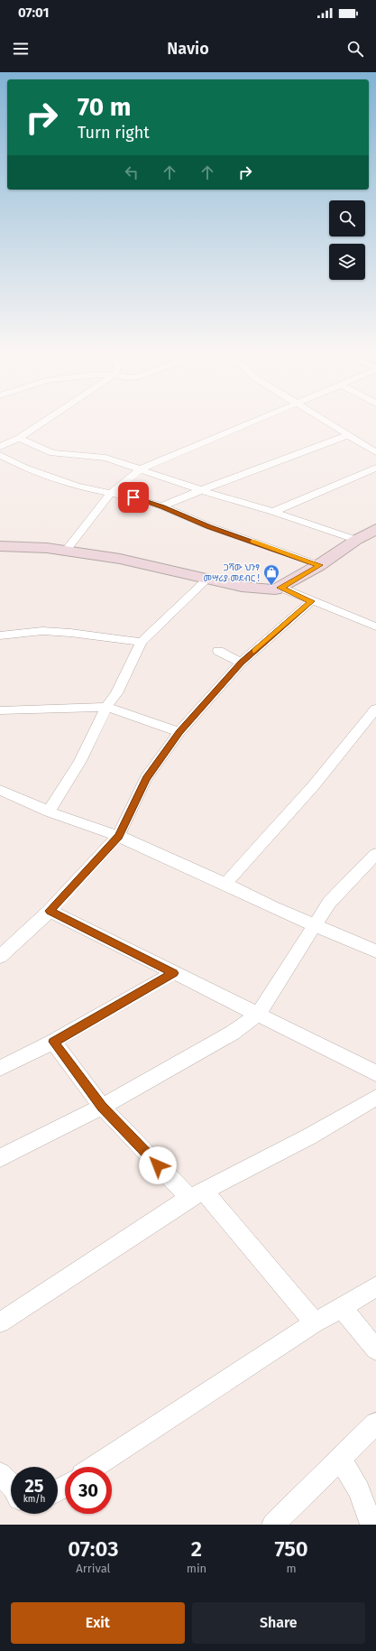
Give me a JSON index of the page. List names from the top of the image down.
{
  "places": {
    "shop": ["ጋሻው ህንፃ መሣሪያ መደብር !"]
  },
  "page": {
    "status": "07:01",
    "header": "Navio",
    "turn": ["70 m", "Turn right"],
    "speed": "25 km/h",
    "limit": "30",
    "eta": [
      "07:03",
      "Arrival",
      "2",
      "min",
      "750",
      "m"
    ],
    "buttons": ["Exit", "Share"]
  }
}
